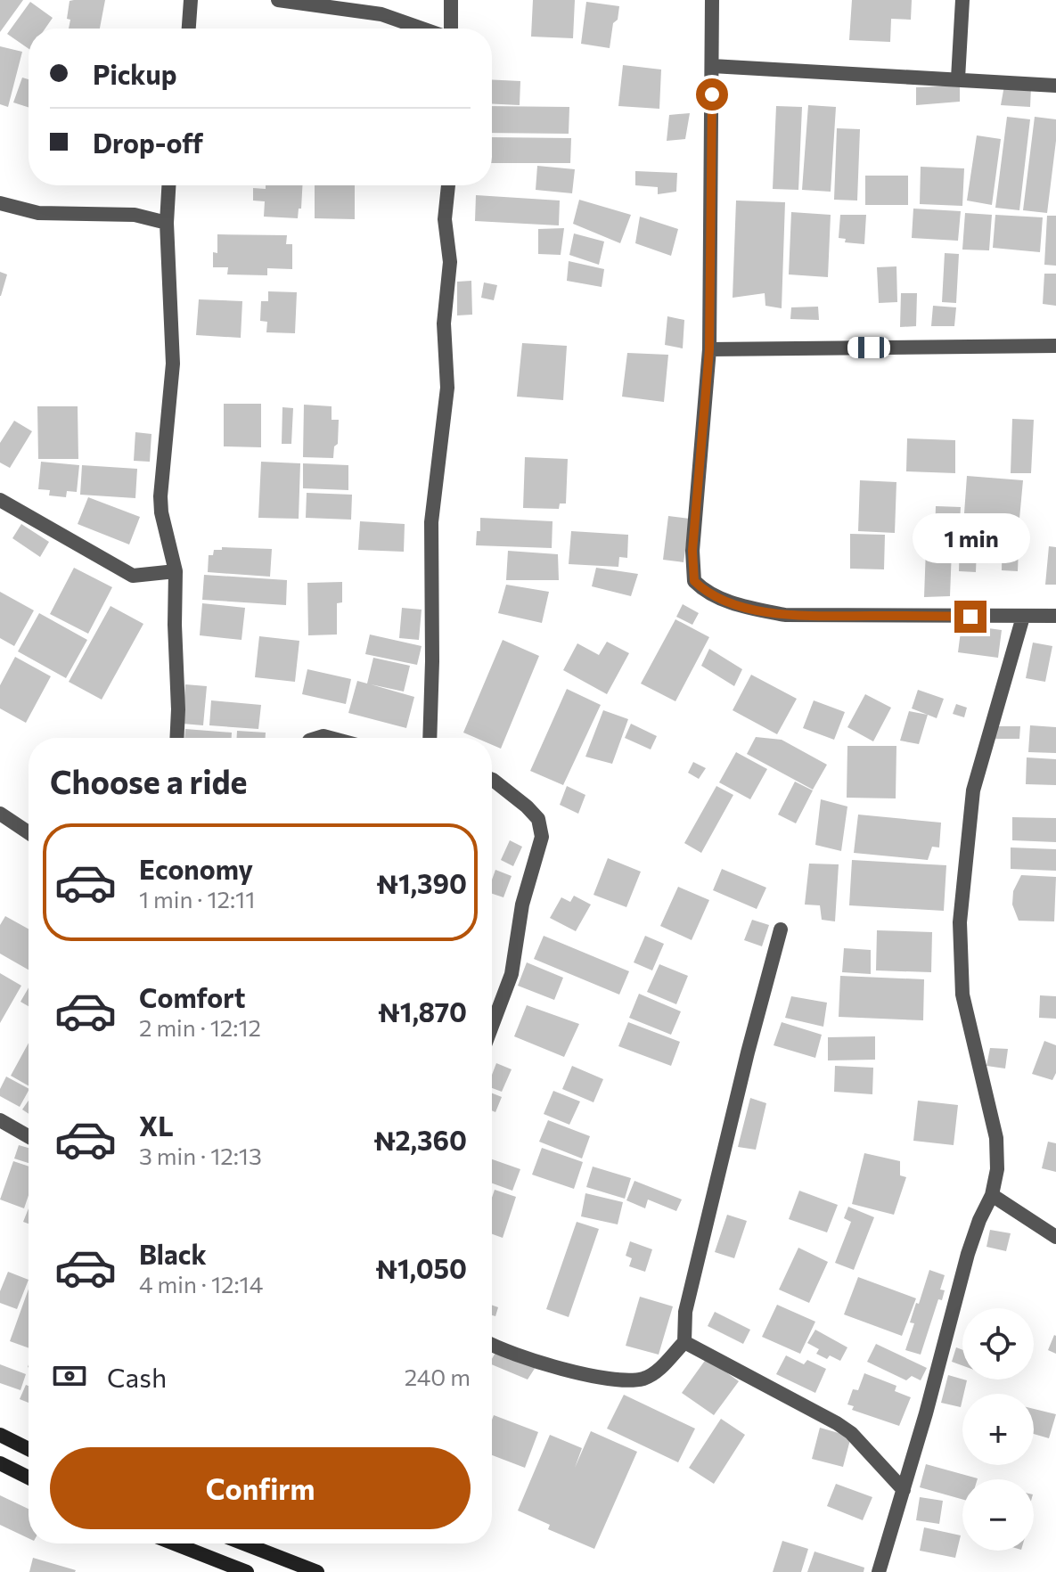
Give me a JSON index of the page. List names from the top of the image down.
{
  "page": {
    "banner": ["Pickup", "Drop-off"],
    "bubble": "1 min",
    "heading": "Choose a ride",
    "list": [
      {
        "name": "Economy",
        "note": "1 min · 12:11",
        "value": "₦1,390"
      },
      {
        "name": "Comfort",
        "note": "2 min · 12:12",
        "value": "₦1,870"
      },
      {
        "name": "XL",
        "note": "3 min · 12:13",
        "value": "₦2,360"
      },
      {
        "name": "Black",
        "note": "4 min · 12:14",
        "value": "₦1,050"
      }
    ],
    "map_buttons": ["+", "−"],
    "pay": ["Cash", "240 m"],
    "buttons": "Confirm"
  }
}
